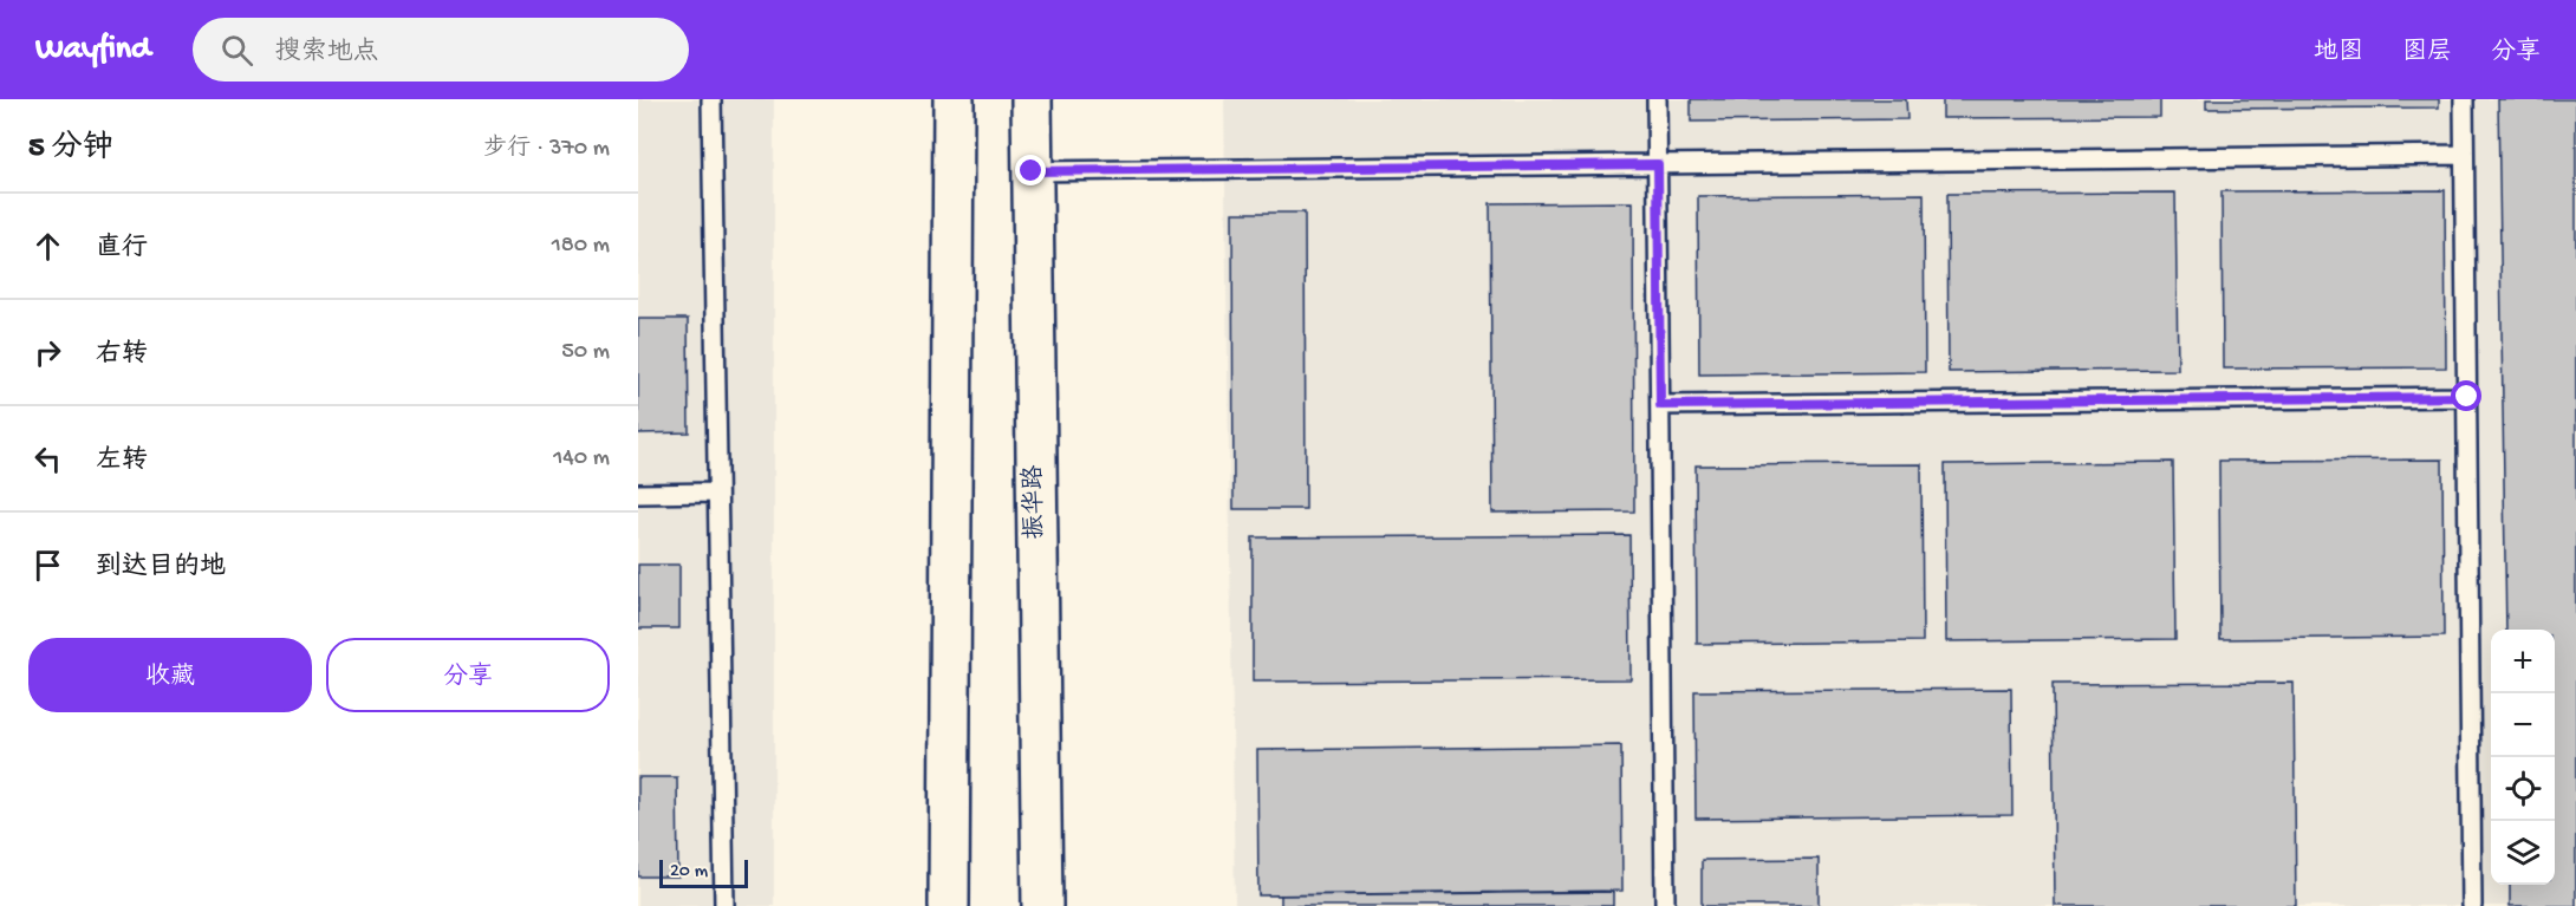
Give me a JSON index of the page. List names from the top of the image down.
{
  "streets": {
    "main road": ["振华路"]
  },
  "scale_bar": "20 m",
  "page": {
    "header": "Wayfind",
    "search": "搜索地点",
    "nav": ["地图", "图层", "分享"],
    "heading": ["5 分钟", "步行 · 370 m"],
    "list": [
      ["直行", "180 m"],
      ["右转", "50 m"],
      ["左转", "140 m"],
      "到达目的地"
    ],
    "buttons": ["收藏", "分享"],
    "map_buttons": ["+", "−"],
    "scale": "20 m"
  }
}
